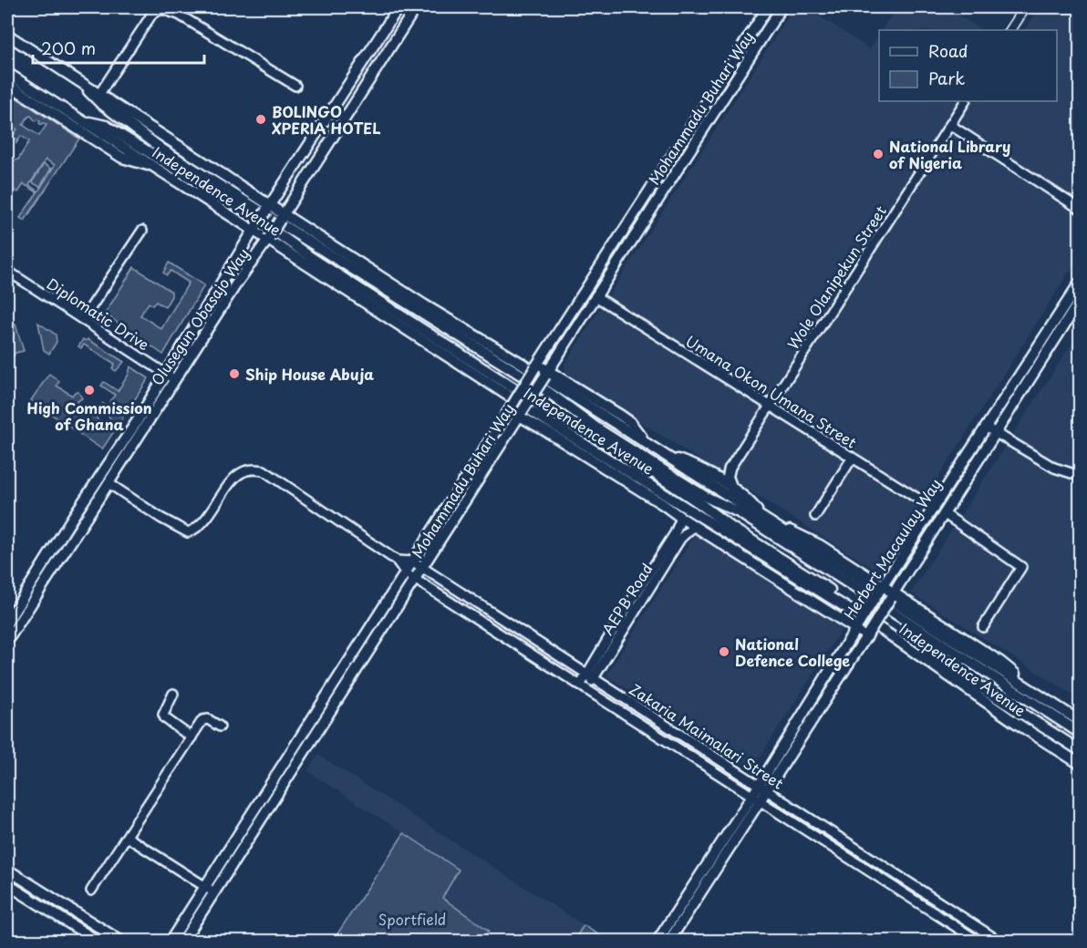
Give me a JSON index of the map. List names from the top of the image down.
{
  "streets": {
    "main road": [
      "Mohammadu Buhari Way",
      "Independence Avenue",
      "Olusegun Obasajo Way",
      "Herbert Macaulay Way"
    ],
    "street": [
      "Wole Olanipekun Street",
      "Diplomatic Drive",
      "Umana Okon Umana Street",
      "AEPB Road",
      "Zakaria Maimalari Street"
    ]
  },
  "crossings": [
    ["Mohammadu Buhari Way", "Umana Okon Umana Street"],
    ["Mohammadu Buhari Way", "Zakaria Maimalari Street"],
    ["Independence Avenue", "Olusegun Obasajo Way"],
    ["Wole Olanipekun Street", "Umana Okon Umana Street"],
    ["Diplomatic Drive", "Olusegun Obasajo Way"],
    ["Olusegun Obasajo Way", "Zakaria Maimalari Street"],
    ["Umana Okon Umana Street", "Herbert Macaulay Way"],
    ["Herbert Macaulay Way", "Zakaria Maimalari Street"],
    ["AEPB Road", "Zakaria Maimalari Street"]
  ],
  "parks": ["Sportfield"],
  "places": [
    "BOLINGO XPERIA HOTEL",
    "National Library of Nigeria",
    "Ship House Abuja",
    "High Commission of Ghana",
    "National Defence College"
  ],
  "legend": ["Road", "Park"],
  "scale_bar": "200 m"
}
